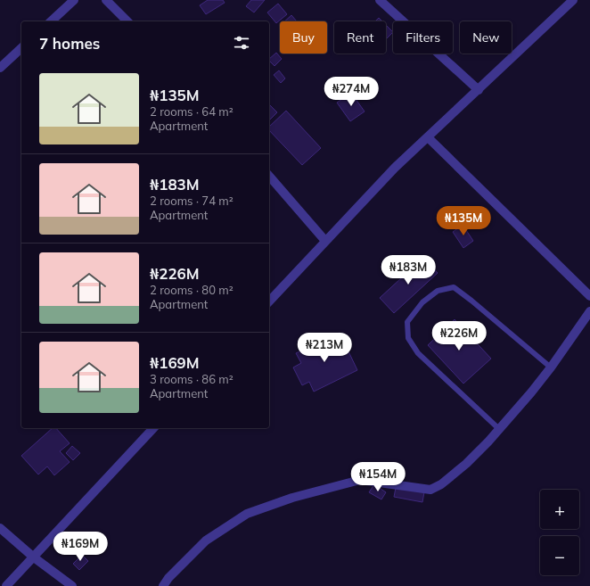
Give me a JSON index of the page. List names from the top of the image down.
{
  "page": {
    "chip": [
      "Buy",
      "Rent",
      "Filters",
      "New"
    ],
    "heading": "7 homes",
    "list": [
      {
        "name": "₦135M",
        "note": "2 rooms · 64 m² · Apartment"
      },
      {
        "name": "₦183M",
        "note": "2 rooms · 74 m² · Apartment"
      },
      {
        "name": "₦226M",
        "note": "2 rooms · 80 m² · Apartment"
      },
      {
        "name": "₦169M",
        "note": "3 rooms · 86 m² · Apartment"
      }
    ],
    "price": [
      "₦274M",
      "₦135M",
      "₦183M",
      "₦226M",
      "₦213M",
      "₦154M",
      "₦169M"
    ],
    "map_buttons": ["+", "−"]
  }
}
